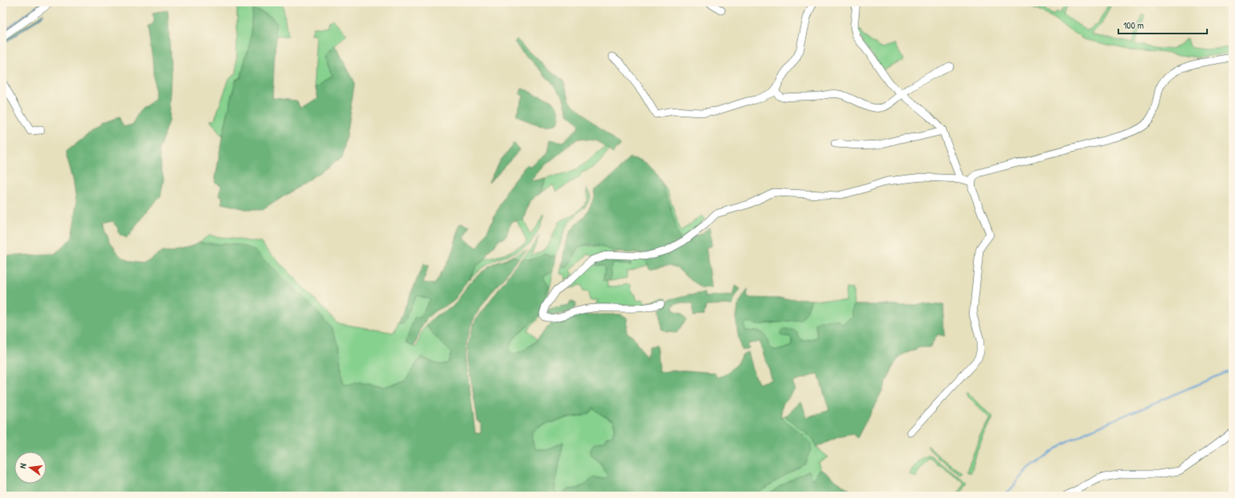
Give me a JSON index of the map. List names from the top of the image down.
{
  "scale_bar": "100 m",
  "north": "left"
}
